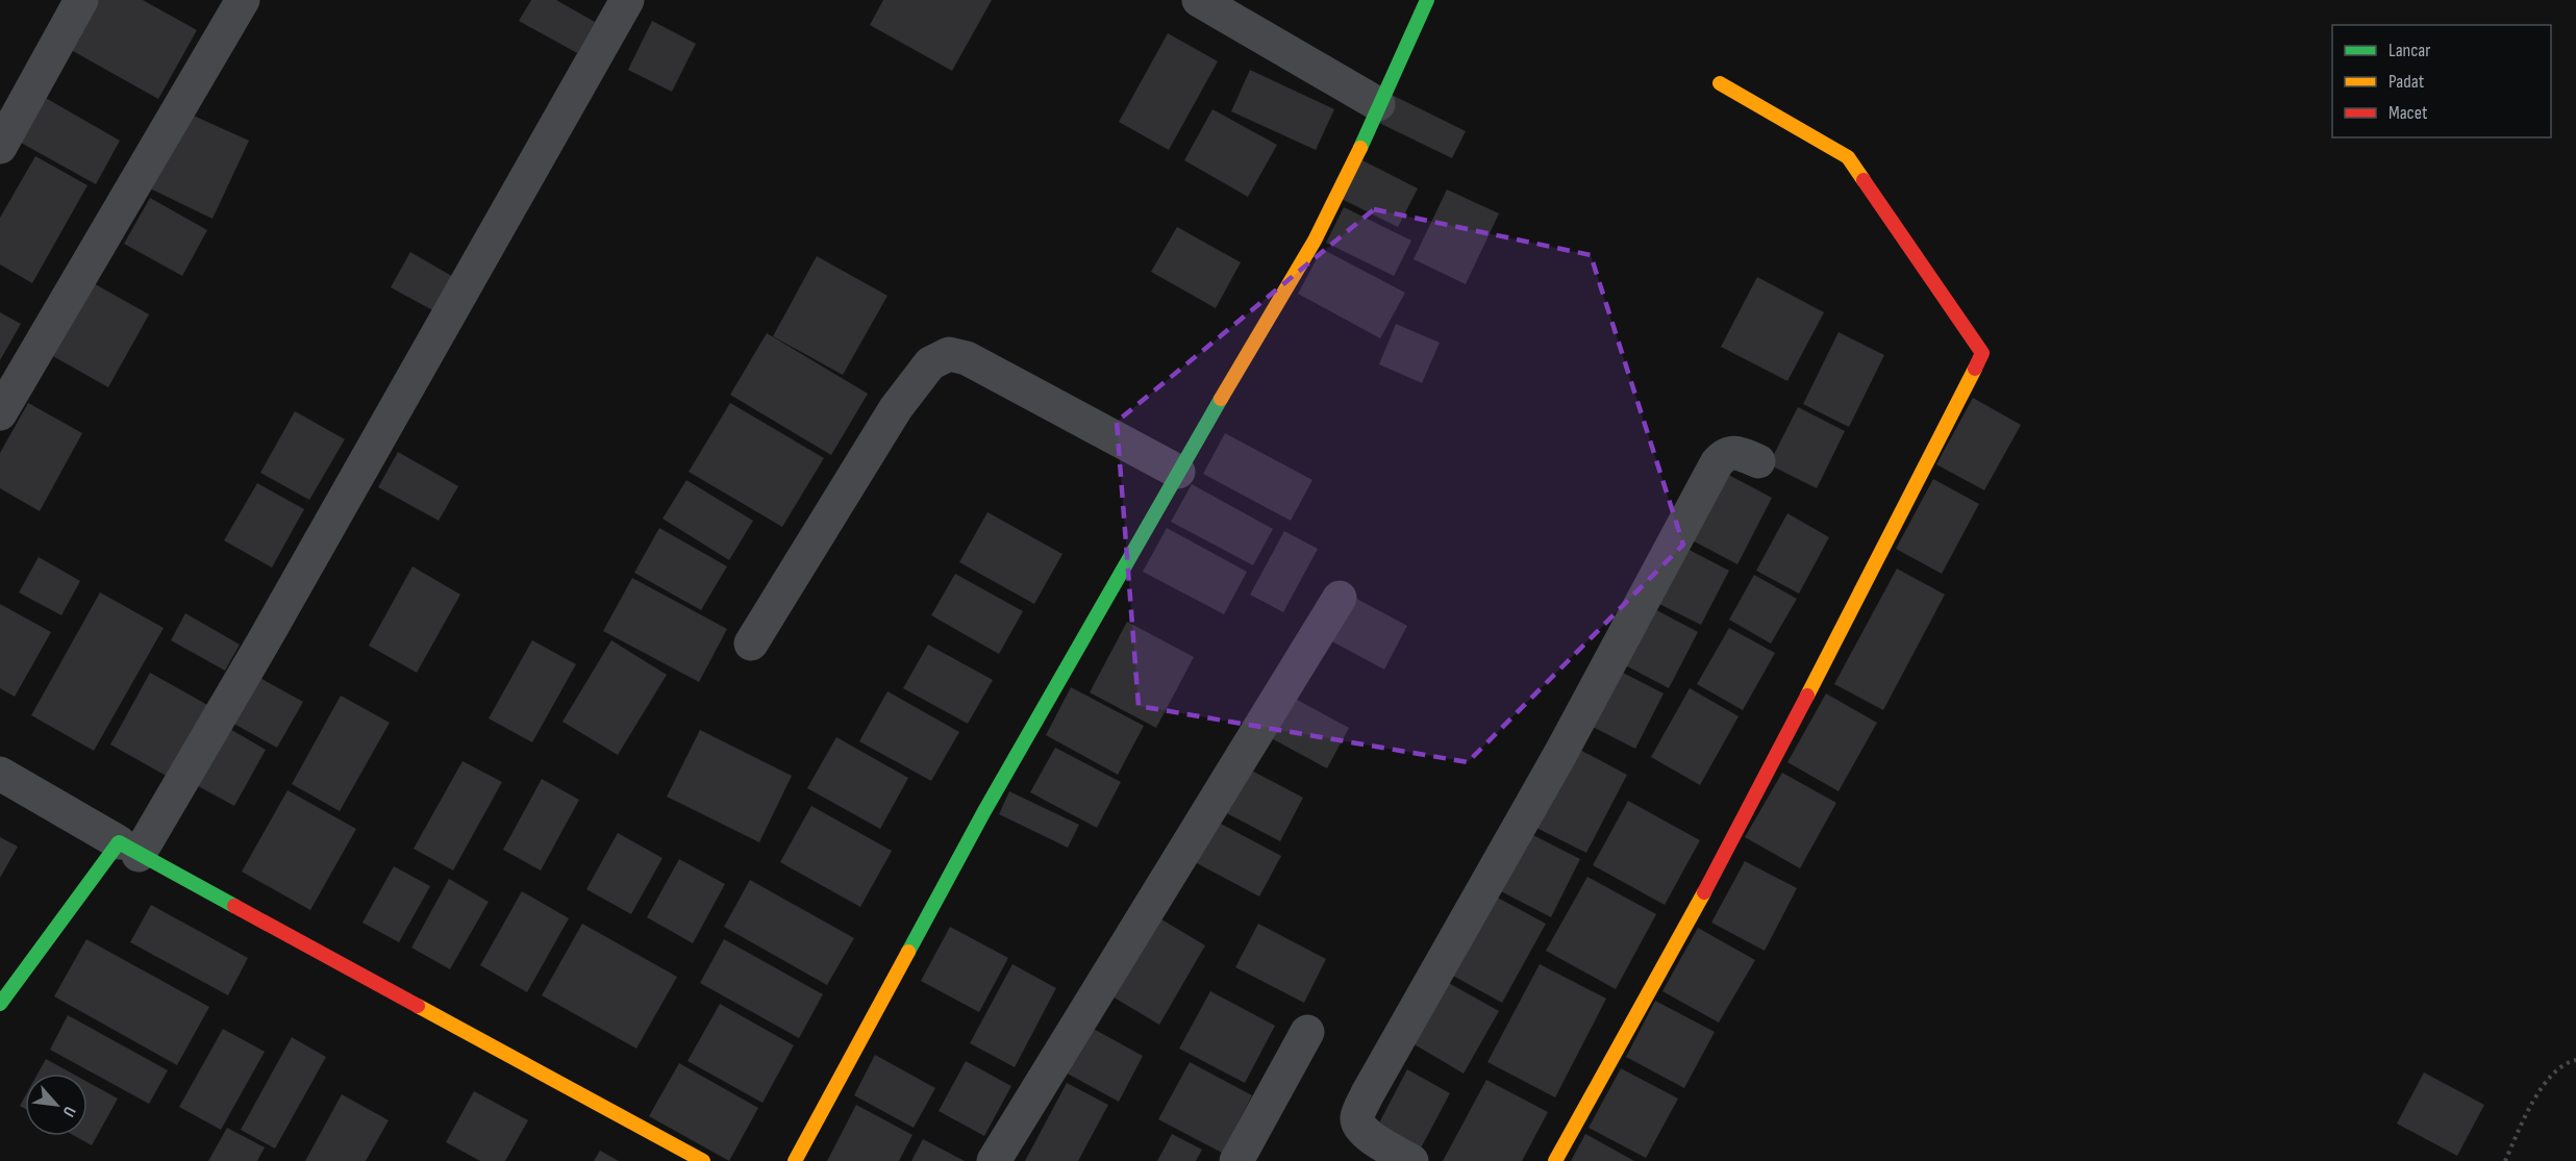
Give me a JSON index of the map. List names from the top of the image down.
{
  "legend": ["Lancar", "Padat", "Macet"],
  "north": "bottom right"
}
